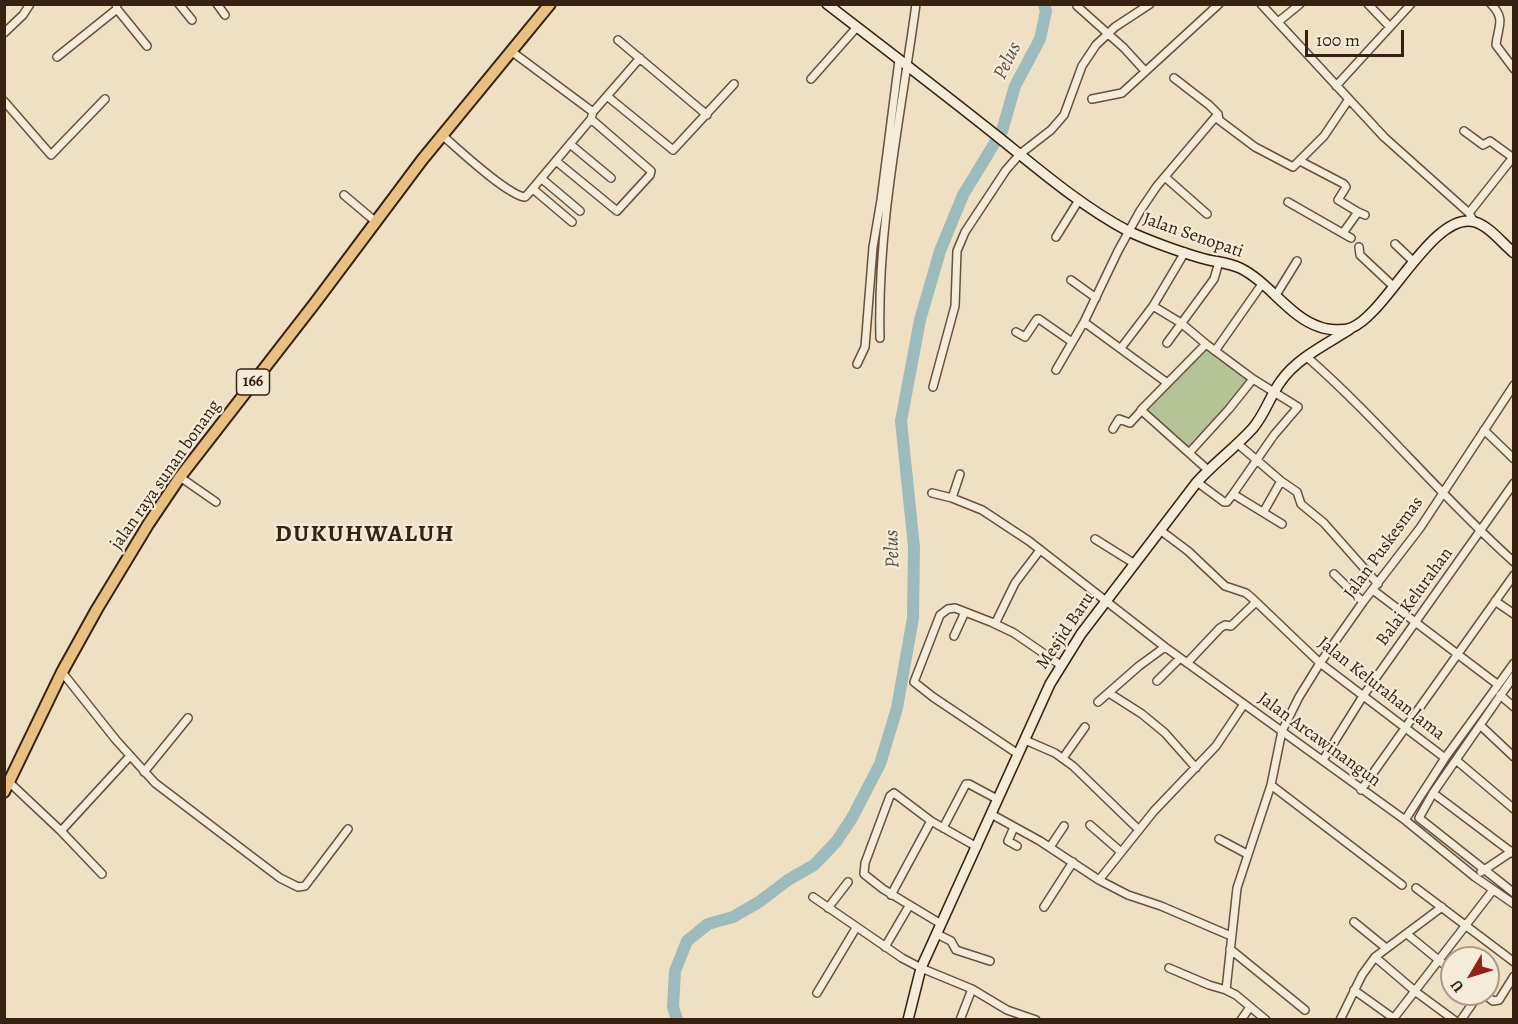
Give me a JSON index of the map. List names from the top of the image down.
{
  "streets": {
    "main road": ["166", "jalan raya sunan bonang"],
    "street": [
      "Jalan Senopati",
      "Jalan Puskesmas",
      "Balai Kelurahan",
      "Mesjid Baru",
      "Jalan Kelurahan lama",
      "Jalan Arcawinangun"
    ]
  },
  "crossings": [
    ["Jalan Senopati", "Mesjid Baru"],
    ["Jalan Puskesmas", "Jalan Kelurahan lama"],
    ["Jalan Puskesmas", "Jalan Arcawinangun"],
    ["Balai Kelurahan", "Jalan Kelurahan lama"],
    ["Balai Kelurahan", "Jalan Arcawinangun"],
    ["Mesjid Baru", "Jalan Kelurahan lama"],
    ["Mesjid Baru", "Jalan Arcawinangun"]
  ],
  "districts": ["DUKUHWALUH"],
  "water": ["Pelus"],
  "scale_bar": "100 m",
  "north": "bottom left"
}
